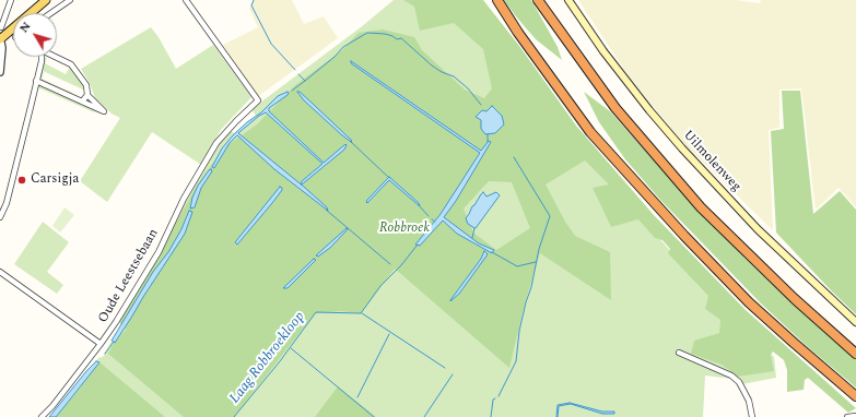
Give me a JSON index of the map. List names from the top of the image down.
{
  "streets": {
    "main road": ["Uilmolenweg"],
    "street": ["Oude Leestsebaan"]
  },
  "water": ["Laag Robbroekloop"],
  "parks": ["Robbroek"],
  "places": ["Carsigja"],
  "north": "top left"
}
